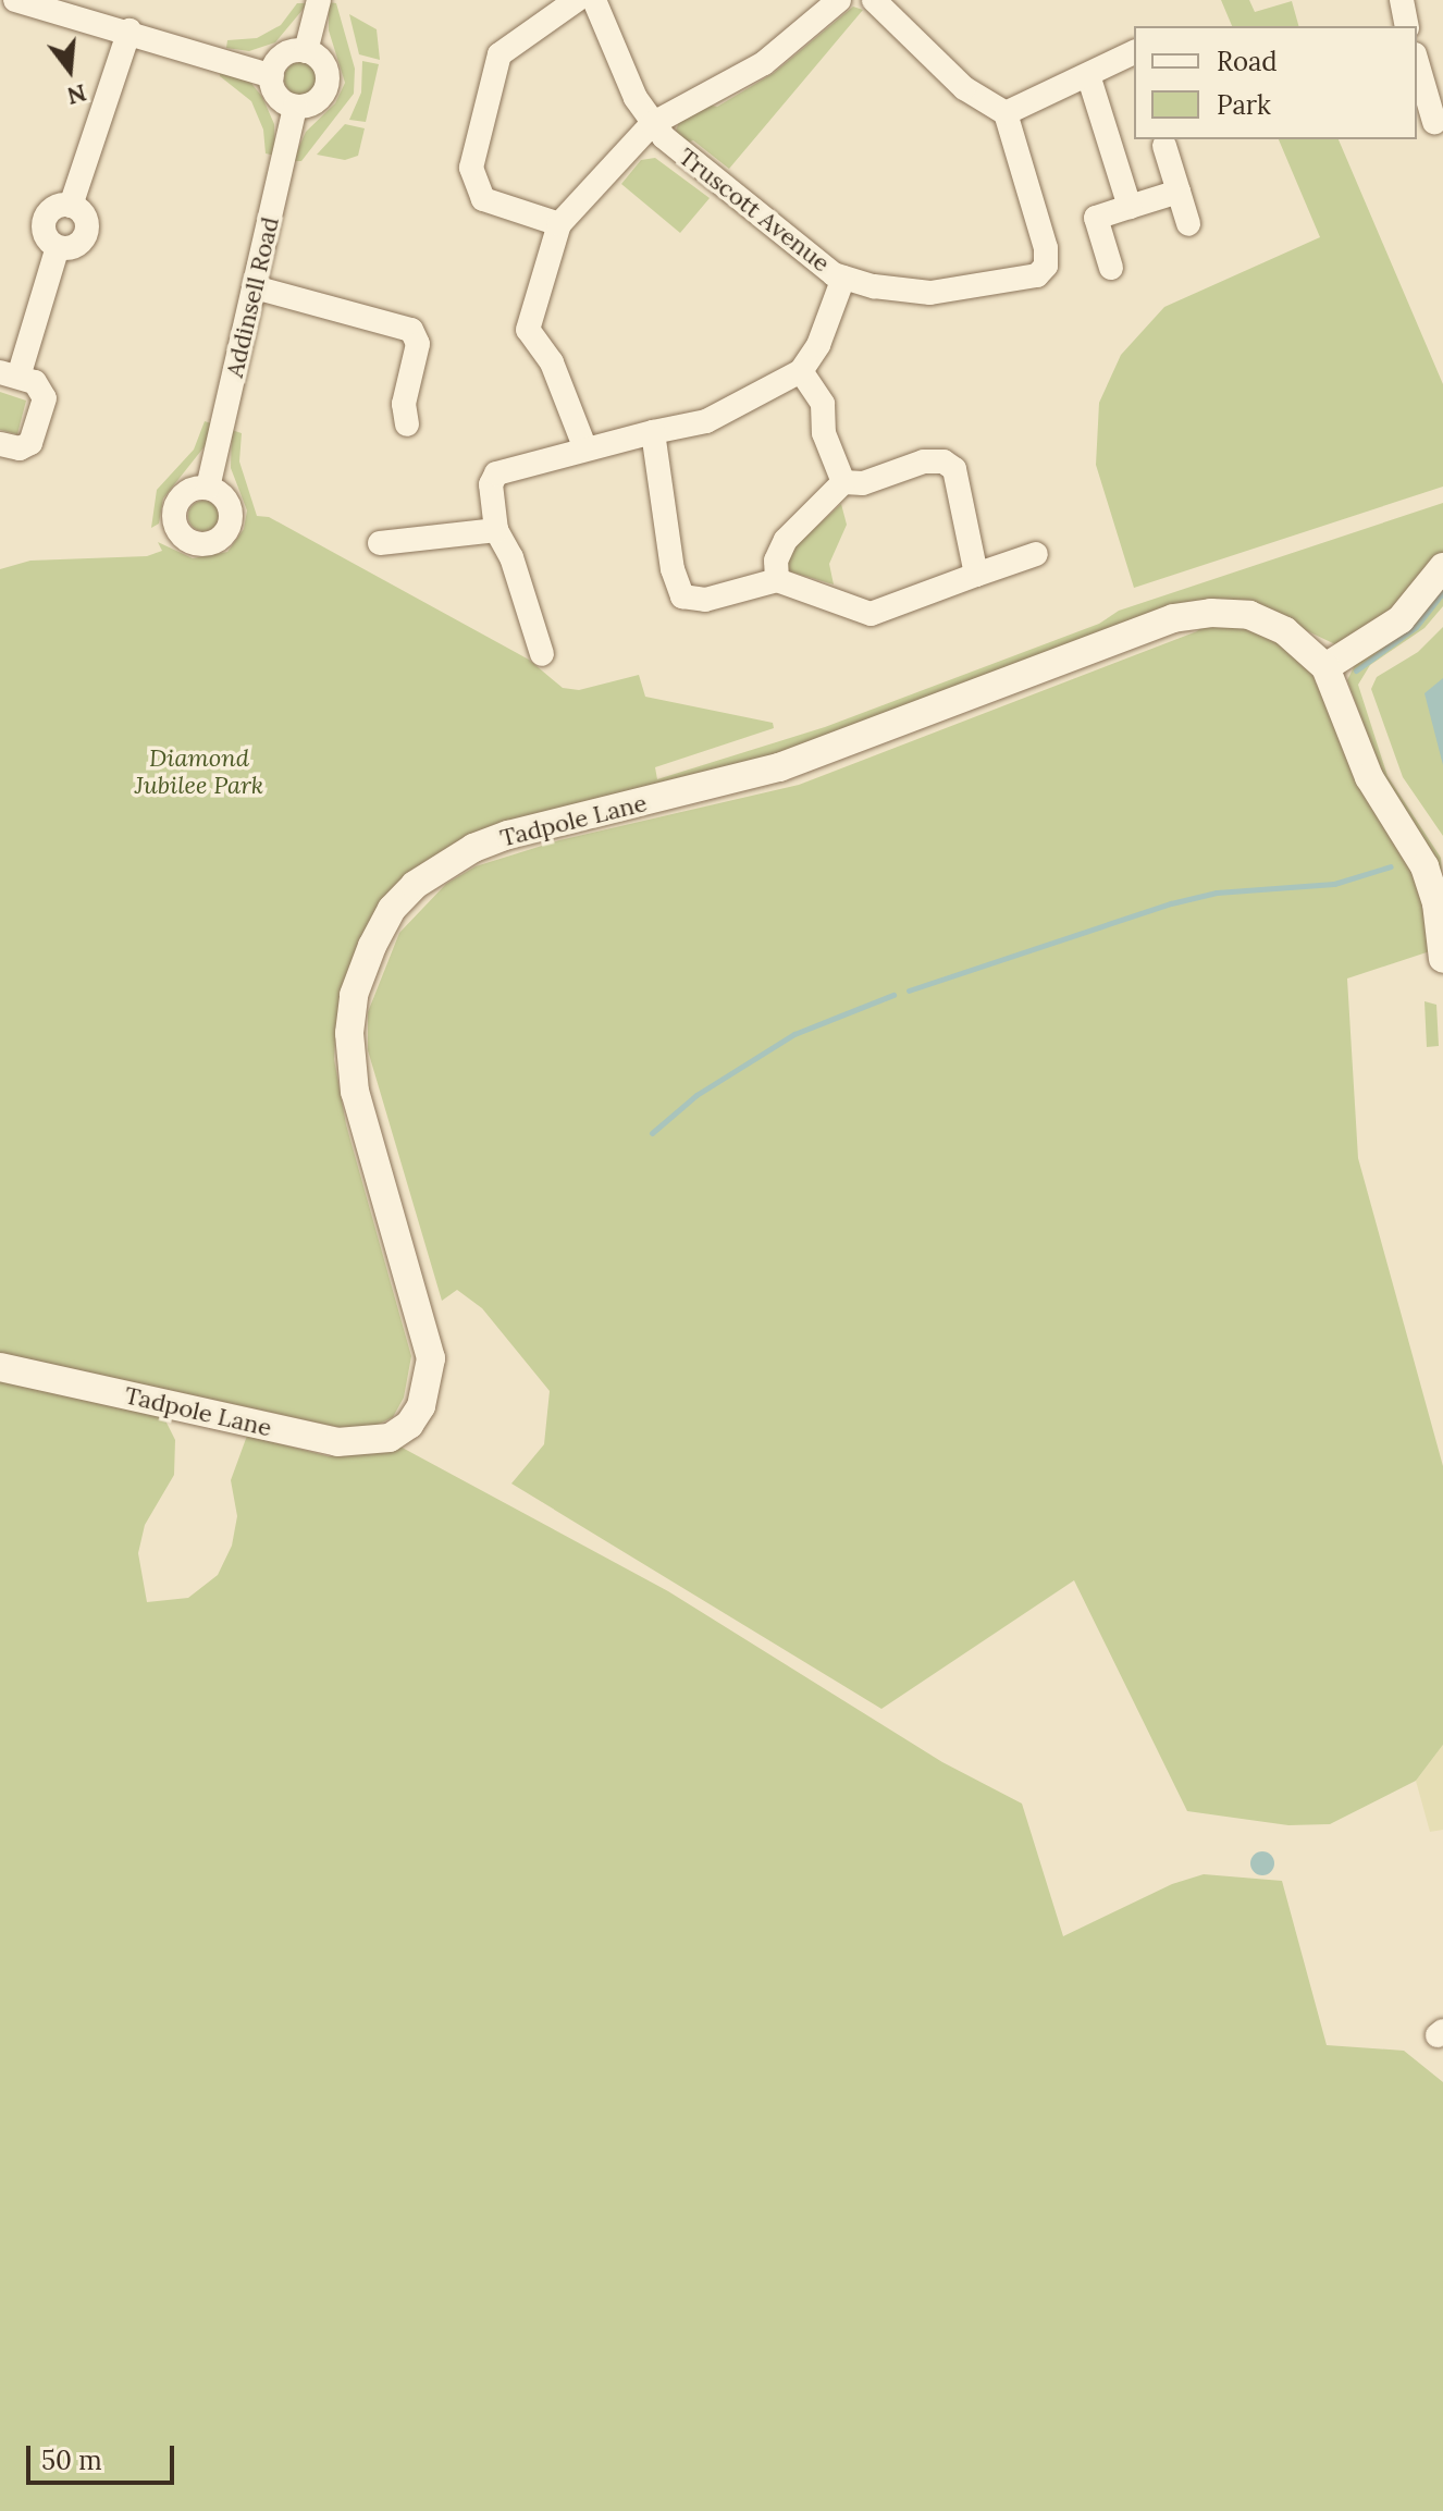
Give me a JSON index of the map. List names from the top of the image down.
{
  "streets": {
    "street": ["Truscott Avenue", "Addinsell Road", "Tadpole Lane"]
  },
  "parks": ["Diamond Jubilee Park"],
  "legend": ["Road", "Park"],
  "scale_bar": "50 m",
  "north": "bottom"
}
